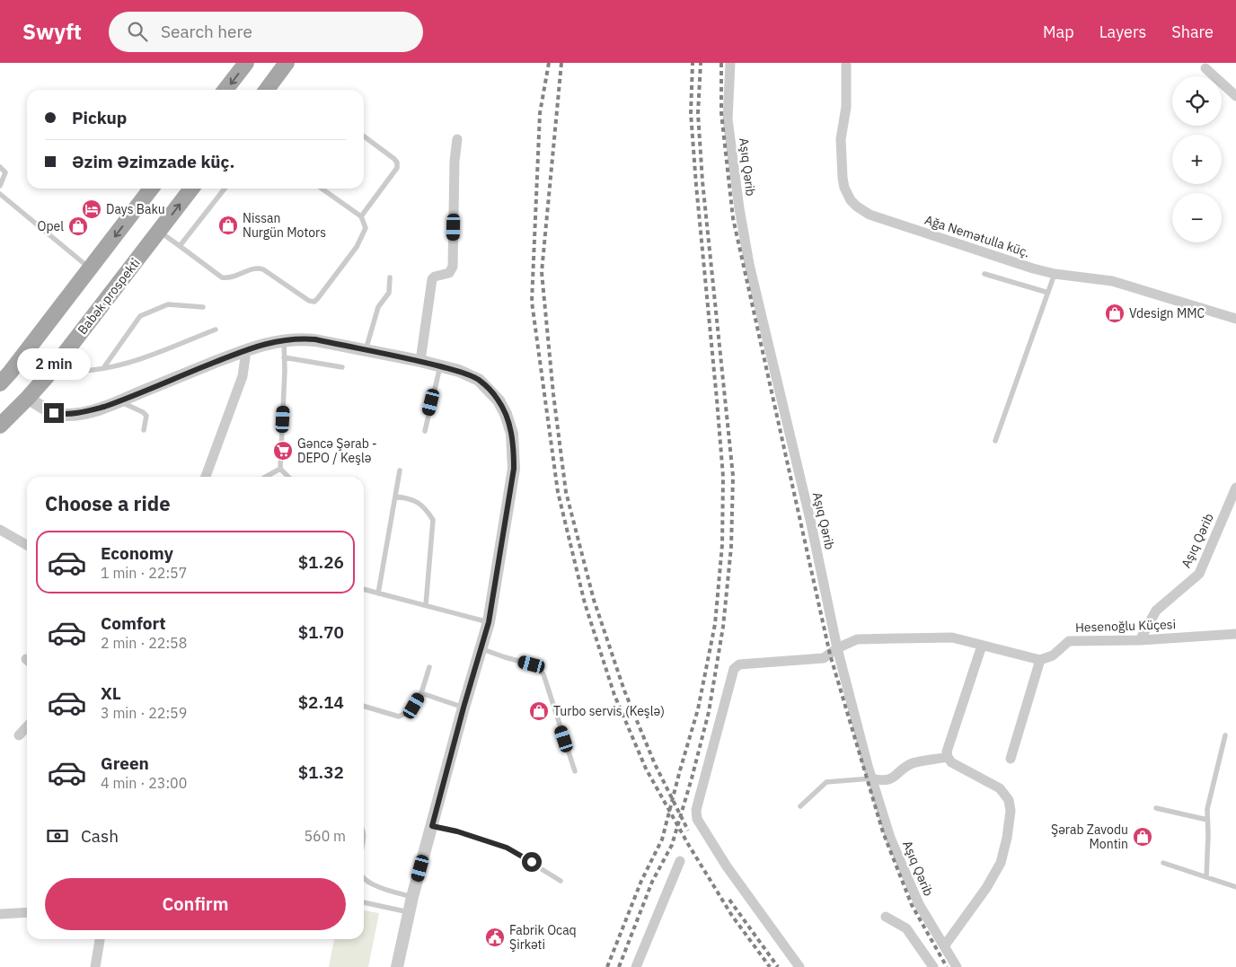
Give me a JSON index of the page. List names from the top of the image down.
{
  "streets": {
    "main road": ["Babək prospekti"],
    "street": ["Aşıq Qərib", "Ağa Nemətulla küç.", "Hesenoğlu Küçesi"]
  },
  "crossings": [
    ["Aşıq Qərib", "Hesenoğlu Küçesi"]
  ],
  "places": {
    "hotel": ["Days Baku"],
    "shop": [
      "Nissan Nurgün Motors",
      "Opel",
      "Vdesign MMC",
      "Turbo servis (Keşlə)",
      "Şərab Zavodu Montin"
    ],
    "supermarket": ["Gəncə Şərab - DEPO / Keşlə"],
    "public building": ["Fabrik Ocaq Şirkəti"]
  },
  "page": {
    "header": "Swyft",
    "search": "Search here",
    "nav": ["Map", "Layers", "Share"],
    "map_buttons": ["+", "−"],
    "banner": ["Pickup", "Əzim Əzimzade küç."],
    "bubble": "2 min",
    "heading": "Choose a ride",
    "list": [
      {
        "name": "Economy",
        "note": "1 min · 22:57",
        "value": "$1.26"
      },
      {
        "name": "Comfort",
        "note": "2 min · 22:58",
        "value": "$1.70"
      },
      {
        "name": "XL",
        "note": "3 min · 22:59",
        "value": "$2.14"
      },
      {
        "name": "Green",
        "note": "4 min · 23:00",
        "value": "$1.32"
      }
    ],
    "pay": ["Cash", "560 m"],
    "buttons": "Confirm"
  }
}
